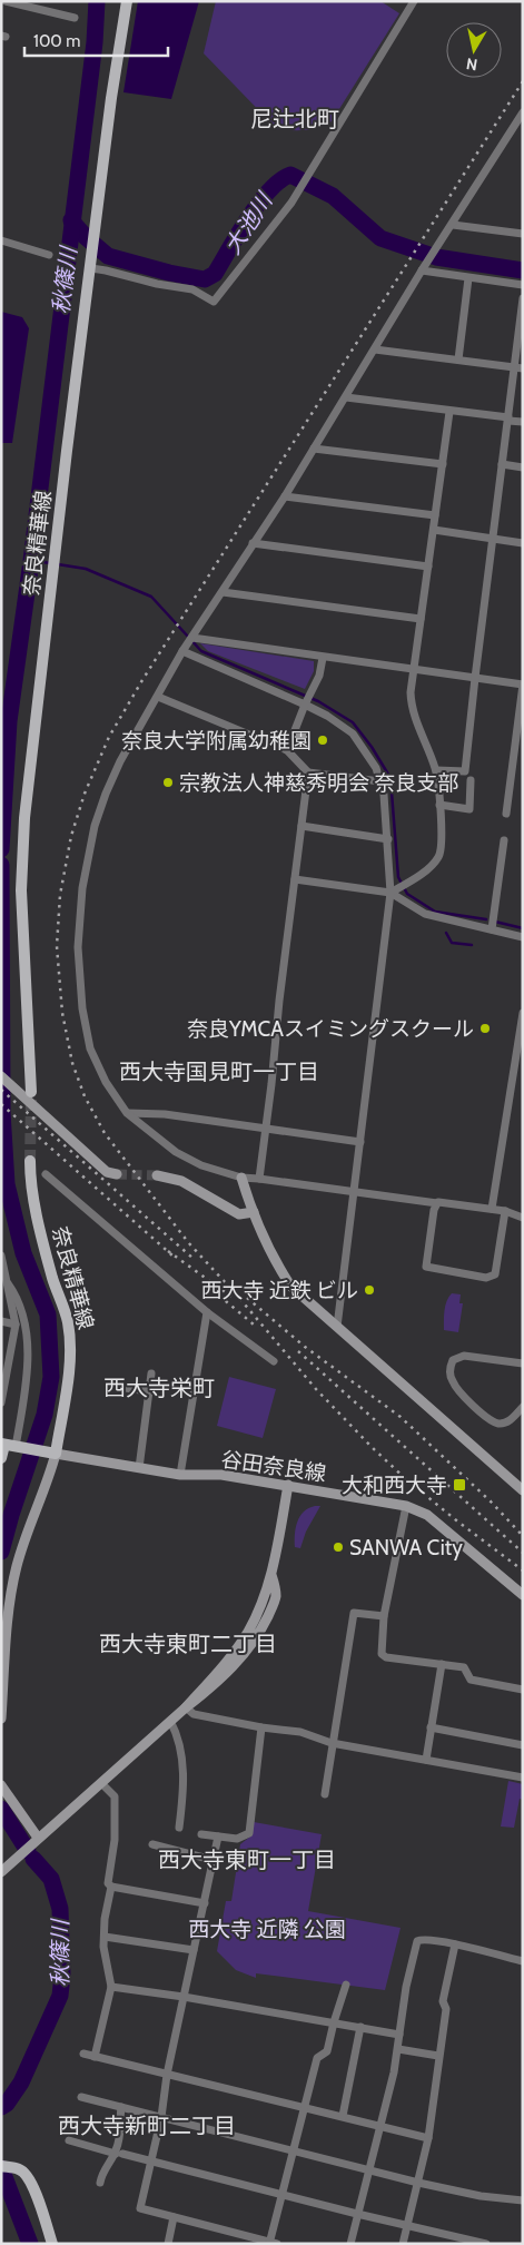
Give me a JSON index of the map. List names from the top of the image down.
{
  "streets": {
    "main road": ["奈良精華線"],
    "street": ["谷田奈良線"]
  },
  "crossings": [
    ["奈良精華線", "谷田奈良線"]
  ],
  "districts": [
    "尼辻北町",
    "西大寺国見町一丁目",
    "西大寺栄町",
    "西大寺東町二丁目",
    "西大寺東町一丁目",
    "西大寺新町二丁目"
  ],
  "water": ["大池川", "秋篠川"],
  "parks": ["西大寺 近隣 公園"],
  "places": {
    "other": [
      "奈良大学附属幼稚園",
      "宗教法人神慈秀明会 奈良支部",
      "奈良YMCAスイミングスクール",
      "西大寺 近鉄 ビル",
      "SANWA City"
    ],
    "transit": ["大和西大寺"]
  },
  "scale_bar": "100 m",
  "north": "bottom"
}
